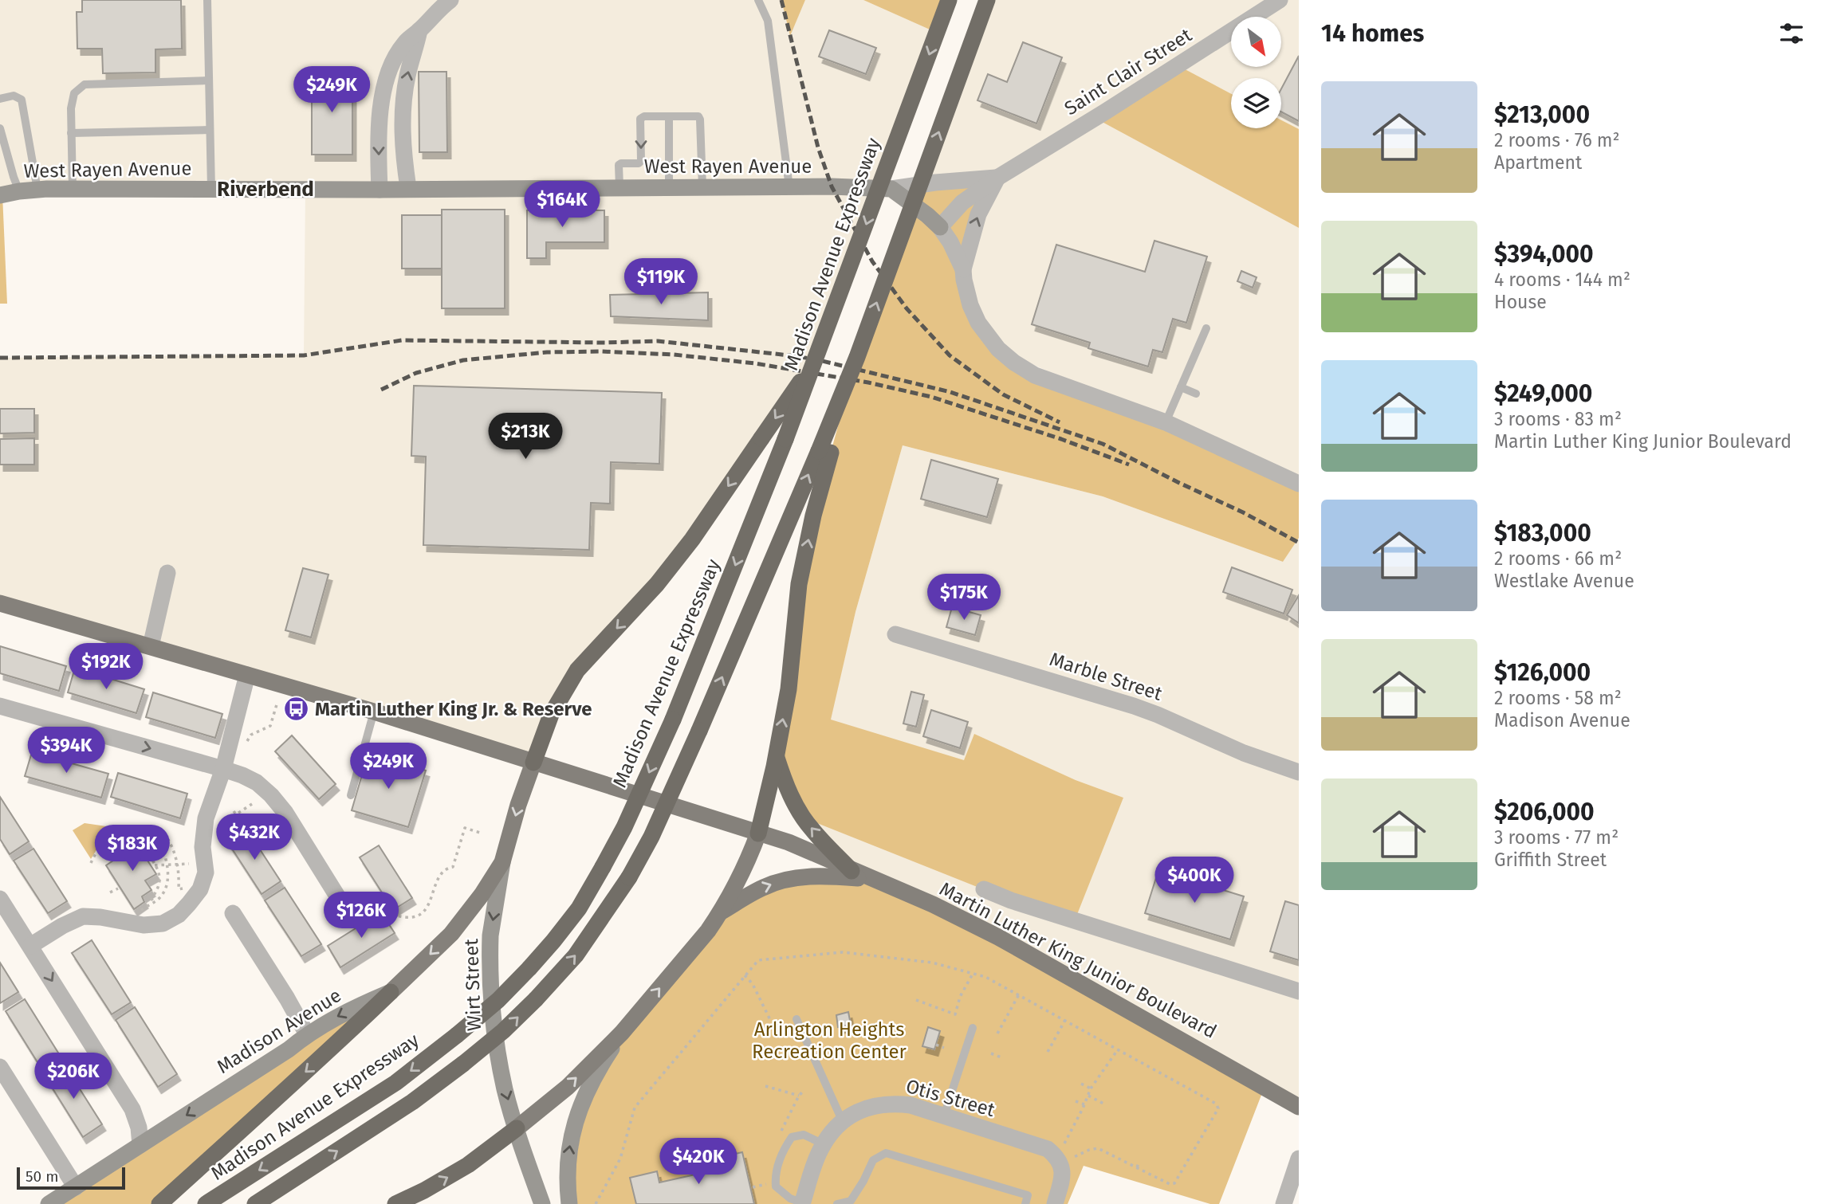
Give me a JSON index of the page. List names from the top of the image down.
{
  "streets": {
    "highway": ["Madison Avenue Expressway"],
    "main road": ["Martin Luther King Junior Boulevard", "Wirt Street", "Madison Avenue"],
    "street": [
      "Saint Clair Street",
      "West Rayen Avenue",
      "Marble Street",
      "Otis Street"
    ]
  },
  "crossings": [
    ["Saint Clair Street", "West Rayen Avenue"],
    ["Martin Luther King Junior Boulevard", "Wirt Street"],
    ["Wirt Street", "Madison Avenue"]
  ],
  "one_way": ["Wirt Street", "Madison Avenue"],
  "districts": ["Riverbend"],
  "parks": ["Arlington Heights Recreation Center"],
  "places": {
    "bus stop": ["Martin Luther King Jr. & Reserve"]
  },
  "scale_bar": "50 m",
  "north": "bottom right",
  "page": {
    "heading": "14 homes",
    "price": [
      "$249K",
      "$164K",
      "$119K",
      "$213K",
      "$175K",
      "$192K",
      "$394K",
      "$249K",
      "$432K",
      "$183K",
      "$400K",
      "$126K",
      "$206K",
      "$420K"
    ],
    "list": [
      {
        "name": "$213,000",
        "note": "2 rooms · 76 m² · Apartment"
      },
      {
        "name": "$394,000",
        "note": "4 rooms · 144 m² · House"
      },
      {
        "name": "$249,000",
        "note": "3 rooms · 83 m² · Martin Luther King Junior Boulevard"
      },
      {
        "name": "$183,000",
        "note": "2 rooms · 66 m² · Westlake Avenue"
      },
      {
        "name": "$126,000",
        "note": "2 rooms · 58 m² · Madison Avenue"
      },
      {
        "name": "$206,000",
        "note": "3 rooms · 77 m² · Griffith Street"
      }
    ],
    "scale": "50 m"
  }
}
